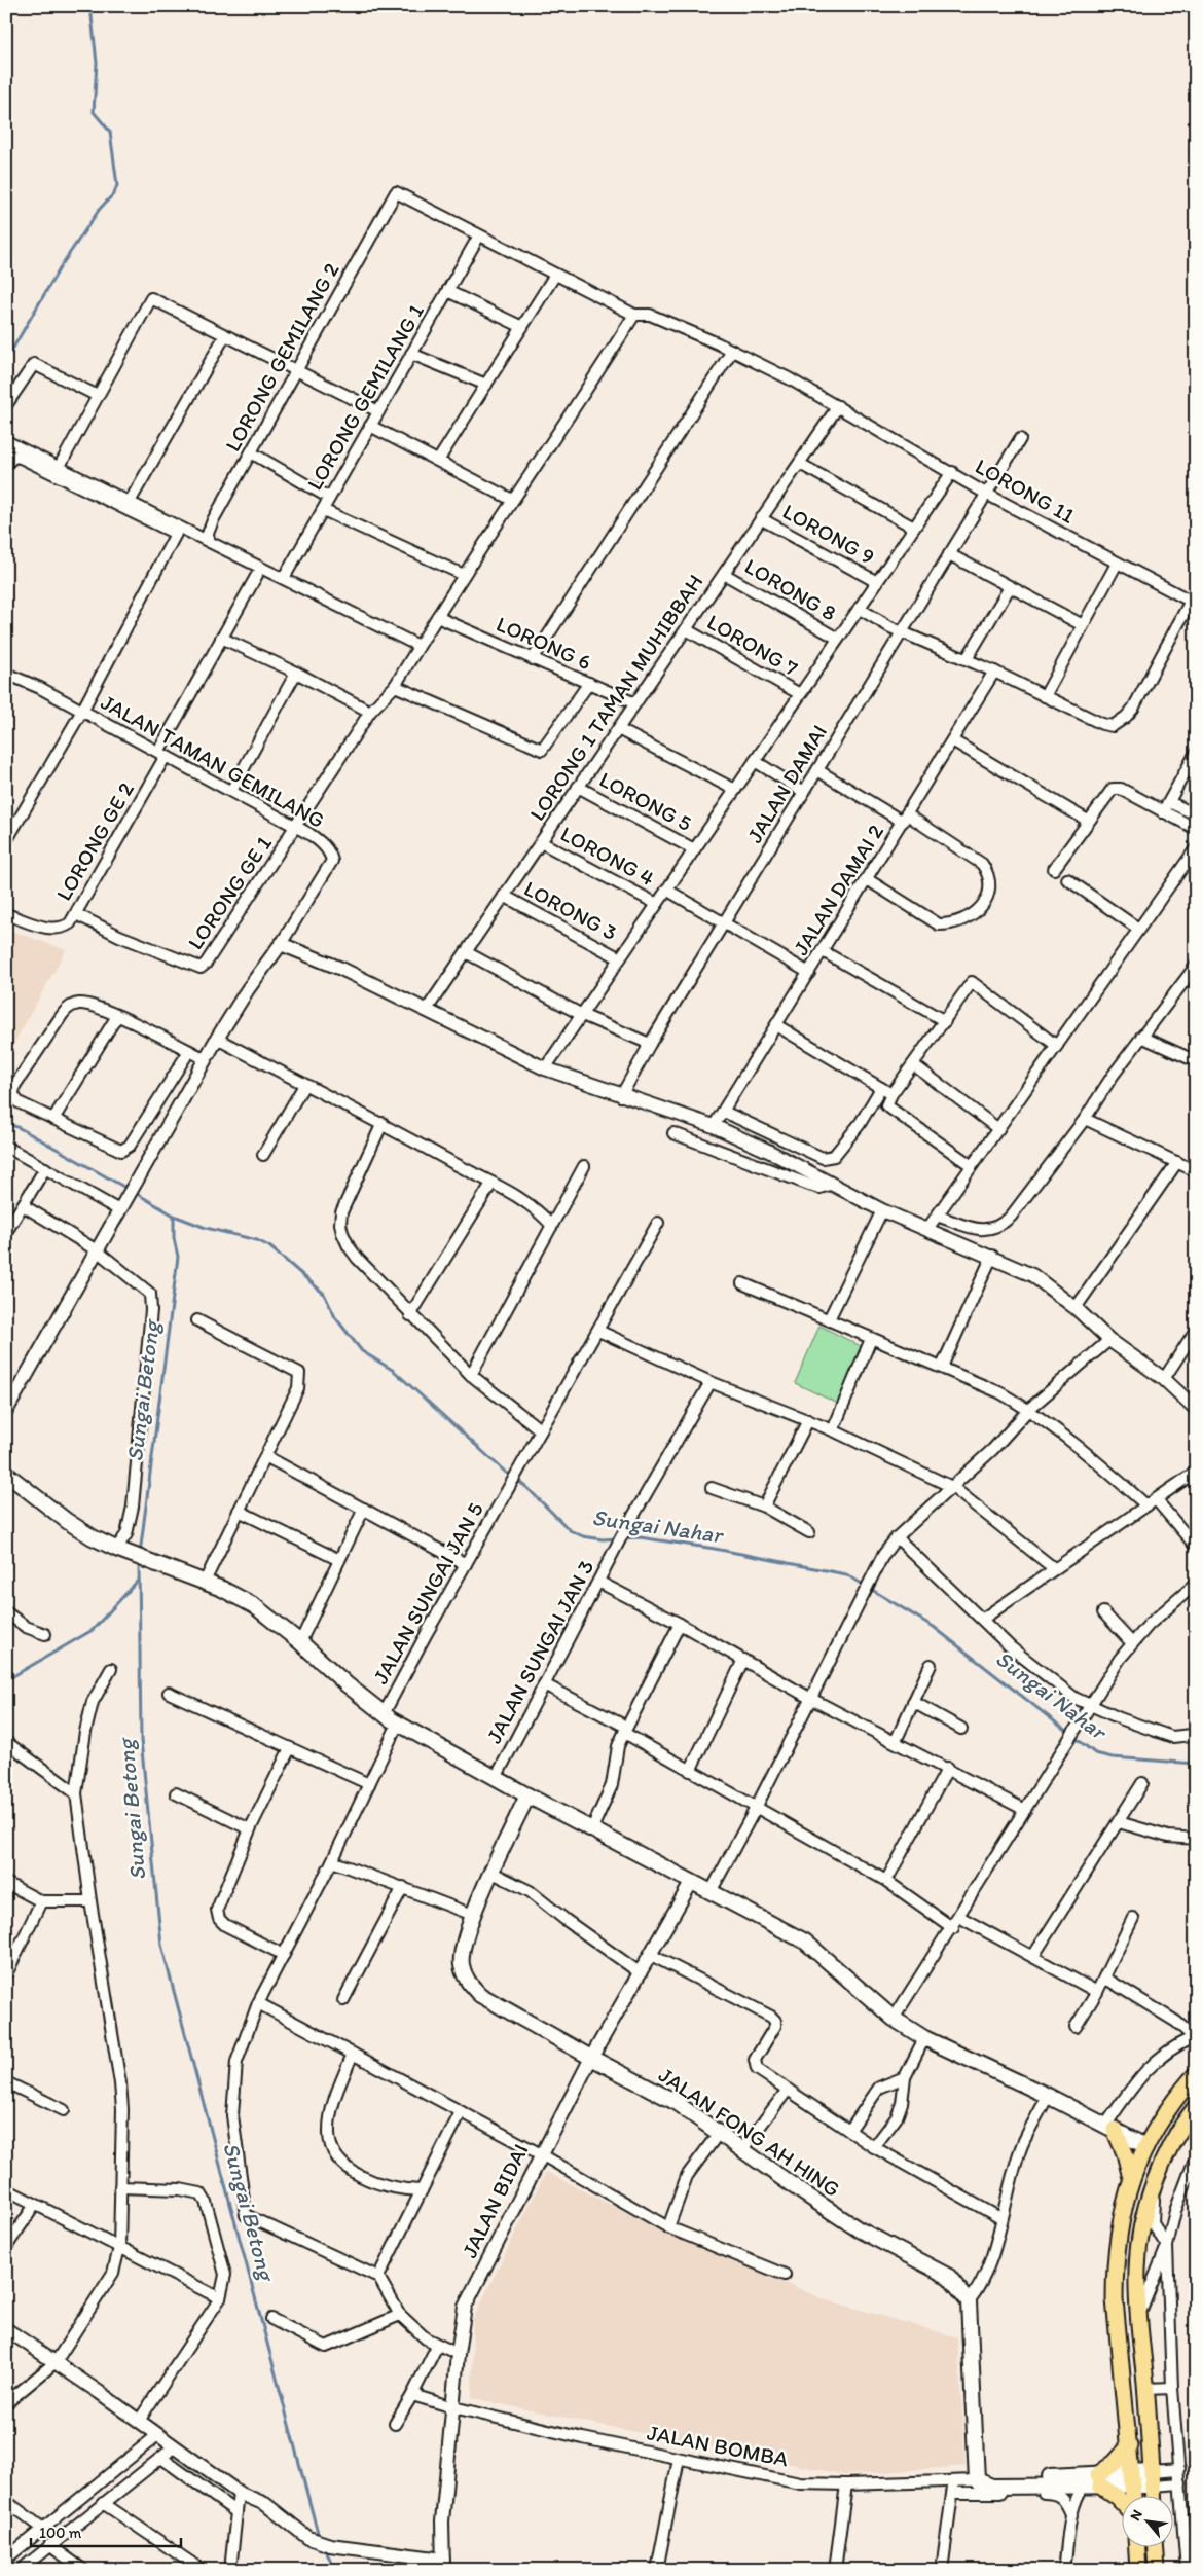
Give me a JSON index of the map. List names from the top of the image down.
{
  "streets": {
    "main road": ["JALAN FONG AH HING", "JALAN BOMBA"],
    "street": [
      "LORONG GEMILANG 2",
      "LORONG GEMILANG 1",
      "LORONG 11",
      "LORONG 9",
      "LORONG 8",
      "LORONG 6",
      "LORONG 7",
      "LORONG 1 TAMAN MUHIBBAH",
      "JALAN TAMAN GEMILANG",
      "JALAN DAMAI",
      "LORONG 5",
      "LORONG GE 2",
      "LORONG 4",
      "JALAN DAMAI 2",
      "LORONG GE 1",
      "LORONG 3",
      "JALAN SUNGAI JAN 5",
      "JALAN SUNGAI JAN 3",
      "JALAN BIDAI"
    ]
  },
  "crossings": [
    ["LORONG GEMILANG 2", "LORONG 11"],
    ["LORONG GEMILANG 1", "LORONG 11"],
    ["LORONG 11", "LORONG 1 TAMAN MUHIBBAH"],
    ["LORONG 11", "JALAN DAMAI"],
    ["LORONG 9", "LORONG 1 TAMAN MUHIBBAH"],
    ["LORONG 8", "LORONG 1 TAMAN MUHIBBAH"],
    ["LORONG 6", "LORONG 1 TAMAN MUHIBBAH"],
    ["LORONG 7", "LORONG 1 TAMAN MUHIBBAH"],
    ["LORONG 1 TAMAN MUHIBBAH", "LORONG 5"],
    ["LORONG 1 TAMAN MUHIBBAH", "LORONG 4"],
    ["LORONG 1 TAMAN MUHIBBAH", "LORONG 3"],
    ["JALAN TAMAN GEMILANG", "LORONG GE 2"],
    ["JALAN TAMAN GEMILANG", "LORONG GE 1"],
    ["LORONG GE 2", "LORONG GE 1"],
    ["JALAN FONG AH HING", "JALAN BIDAI"],
    ["JALAN BIDAI", "JALAN BOMBA"]
  ],
  "water": ["Sungai Betong", "Sungai Nahar"],
  "scale_bar": "100 m",
  "north": "top left"
}
